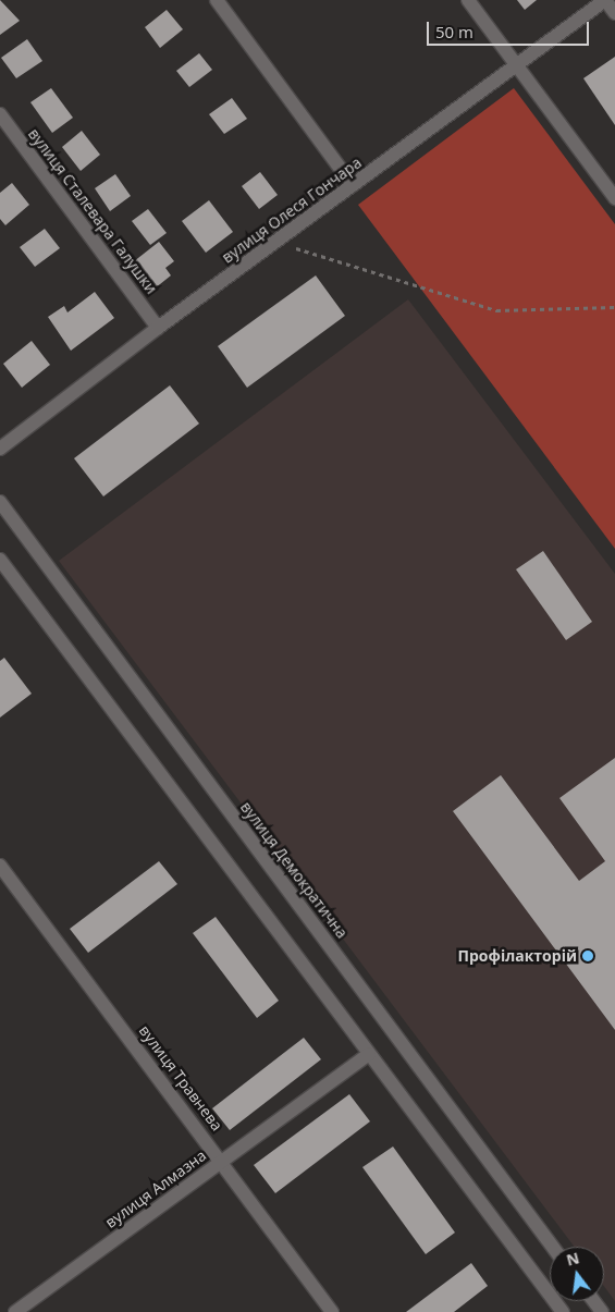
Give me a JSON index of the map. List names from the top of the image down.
{
  "streets": {
    "street": [
      "вулиця Олеся Гончара",
      "вулиця Сталевара Галушки",
      "вулиця Демократична",
      "вулиця Травнева",
      "вулиця Алмазна"
    ]
  },
  "crossings": [
    ["вулиця Олеся Гончара", "вулиця Сталевара Галушки"],
    ["вулиця Травнева", "вулиця Алмазна"]
  ],
  "places": ["Профілакторій"],
  "scale_bar": "50 m",
  "north": "top"
}
